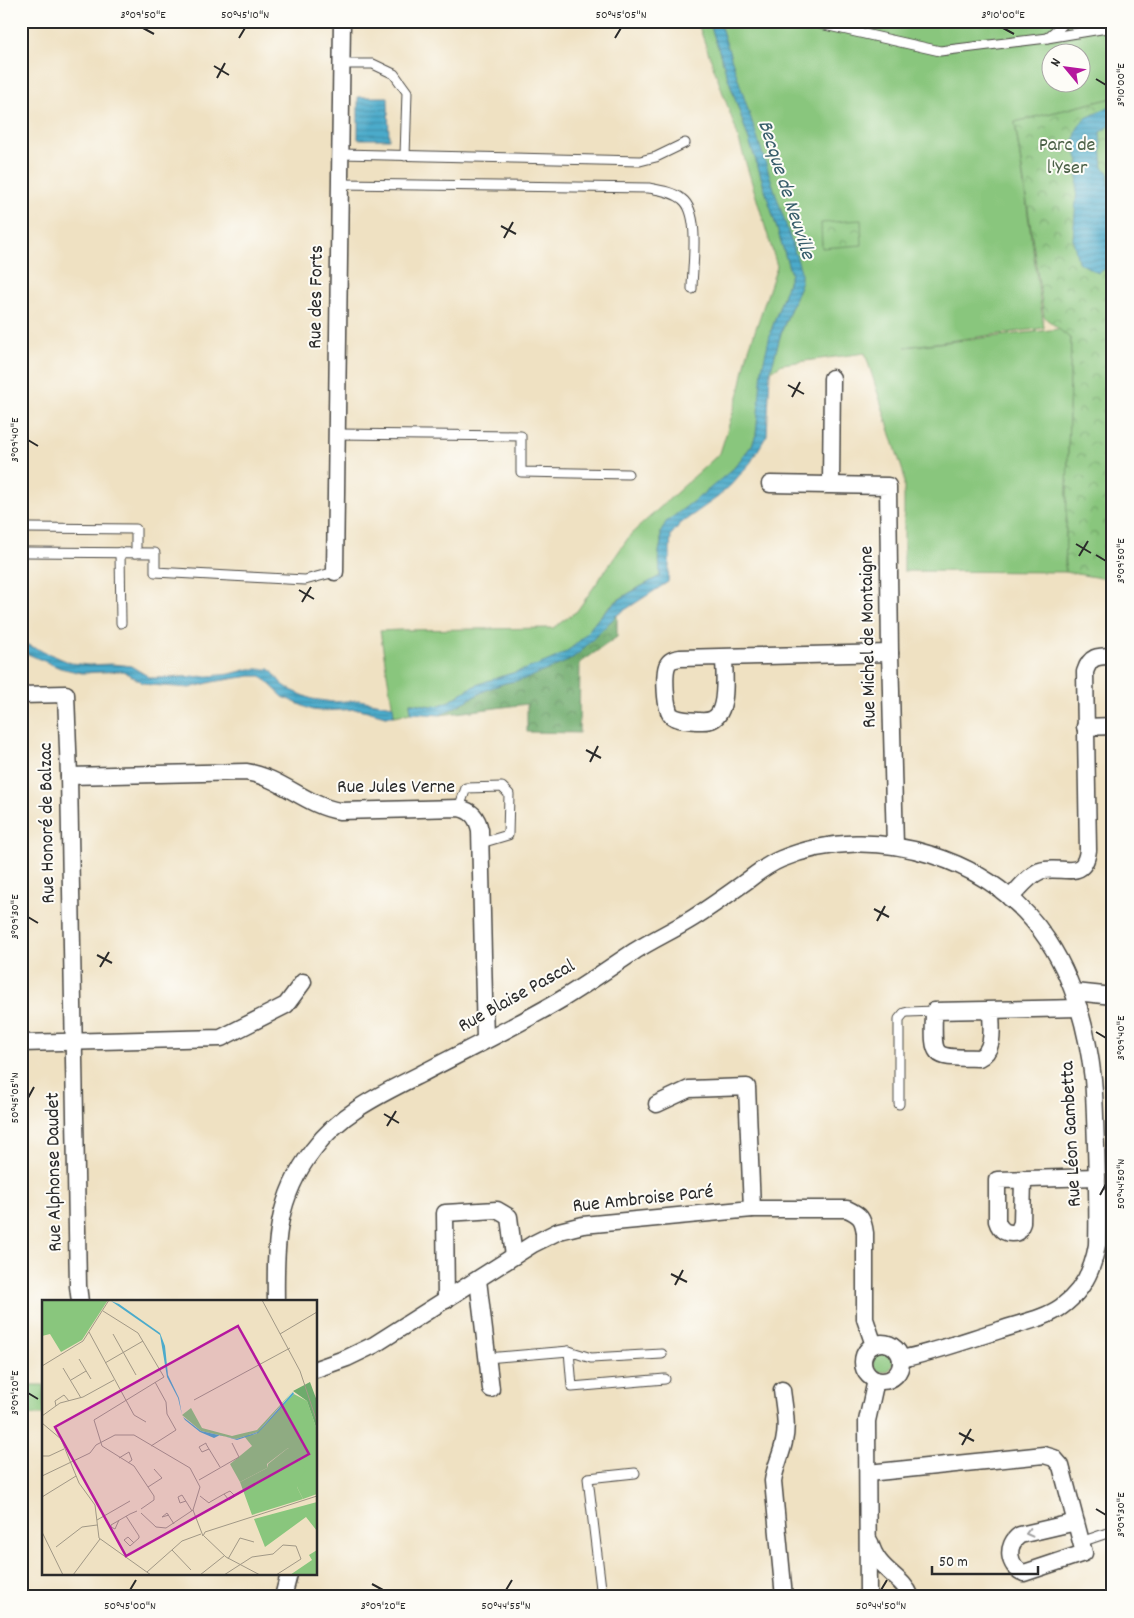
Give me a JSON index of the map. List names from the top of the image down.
{
  "streets": {
    "street": [
      "Rue des Forts",
      "Rue Michel de Montaigne",
      "Rue Jules Verne",
      "Rue Honoré de Balzac",
      "Rue Blaise Pascal",
      "Rue Léon Gambetta",
      "Rue Alphonse Daudet",
      "Rue Ambroise Paré"
    ]
  },
  "crossings": [
    ["Rue Michel de Montaigne", "Rue Blaise Pascal"],
    ["Rue Michel de Montaigne", "Rue Léon Gambetta"],
    ["Rue Jules Verne", "Rue Honoré de Balzac"],
    ["Rue Jules Verne", "Rue Blaise Pascal"],
    ["Rue Honoré de Balzac", "Rue Alphonse Daudet"],
    ["Rue Blaise Pascal", "Rue Léon Gambetta"],
    ["Rue Léon Gambetta", "Rue Ambroise Paré"]
  ],
  "water": ["Becque de Neuville"],
  "parks": ["Parc de l'Yser"],
  "scale_bar": "50 m",
  "north": "top left",
  "coordinates": [
    "3°09'50\"E",
    "50°45'10\"N",
    "50°45'05\"N",
    "3°10'00\"E",
    "3°09'40\"E",
    "3°09'30\"E",
    "50°44'50\"N",
    "3°09'20\"E",
    "50°45'00\"N",
    "50°44'55\"N"
  ]
}
